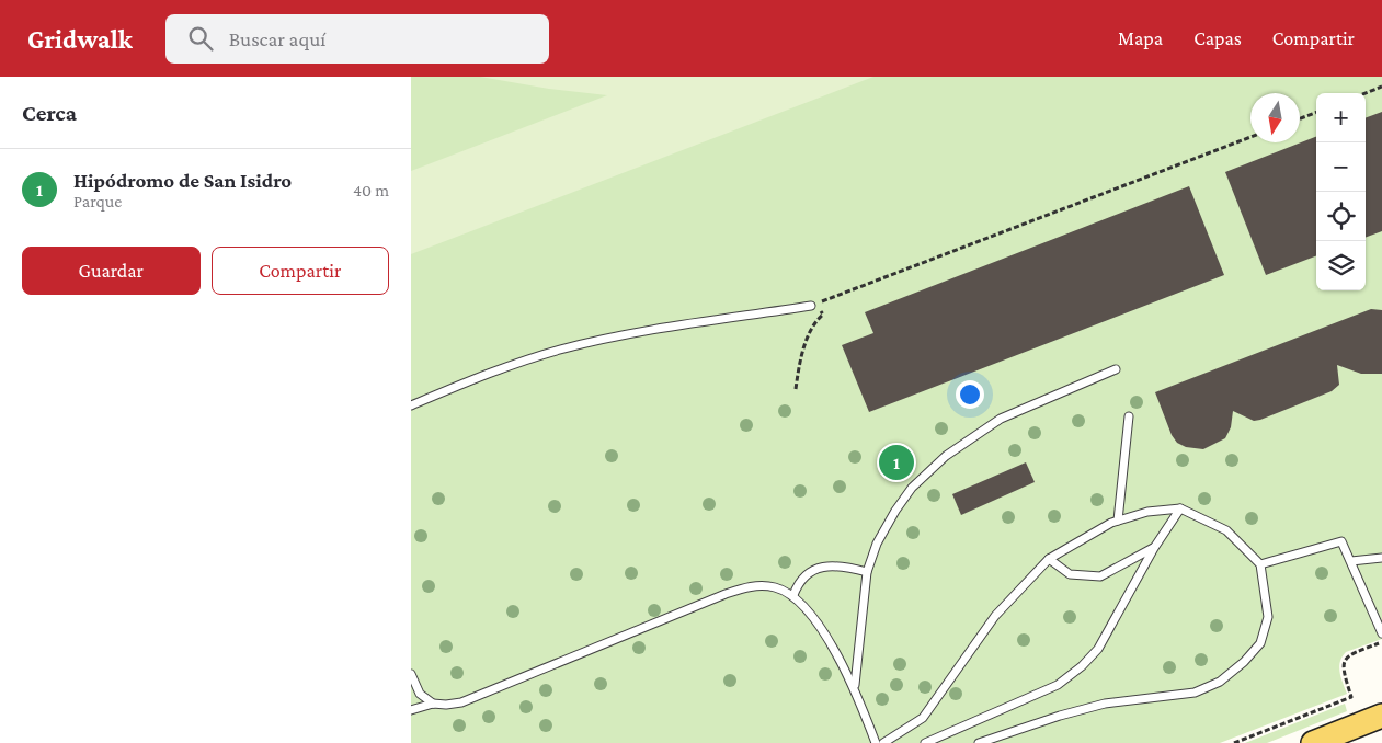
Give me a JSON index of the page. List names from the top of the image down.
{
  "north": "bottom",
  "page": {
    "header": "Gridwalk",
    "search": "Buscar aquí",
    "nav": ["Mapa", "Capas", "Compartir"],
    "heading": "Cerca",
    "map_buttons": ["+", "−"],
    "list": [
      {
        "mark": "1",
        "name": "Hipódromo de San Isidro",
        "note": "Parque",
        "value": "40 m"
      }
    ],
    "buttons": ["Guardar", "Compartir"],
    "pins": "1"
  }
}
